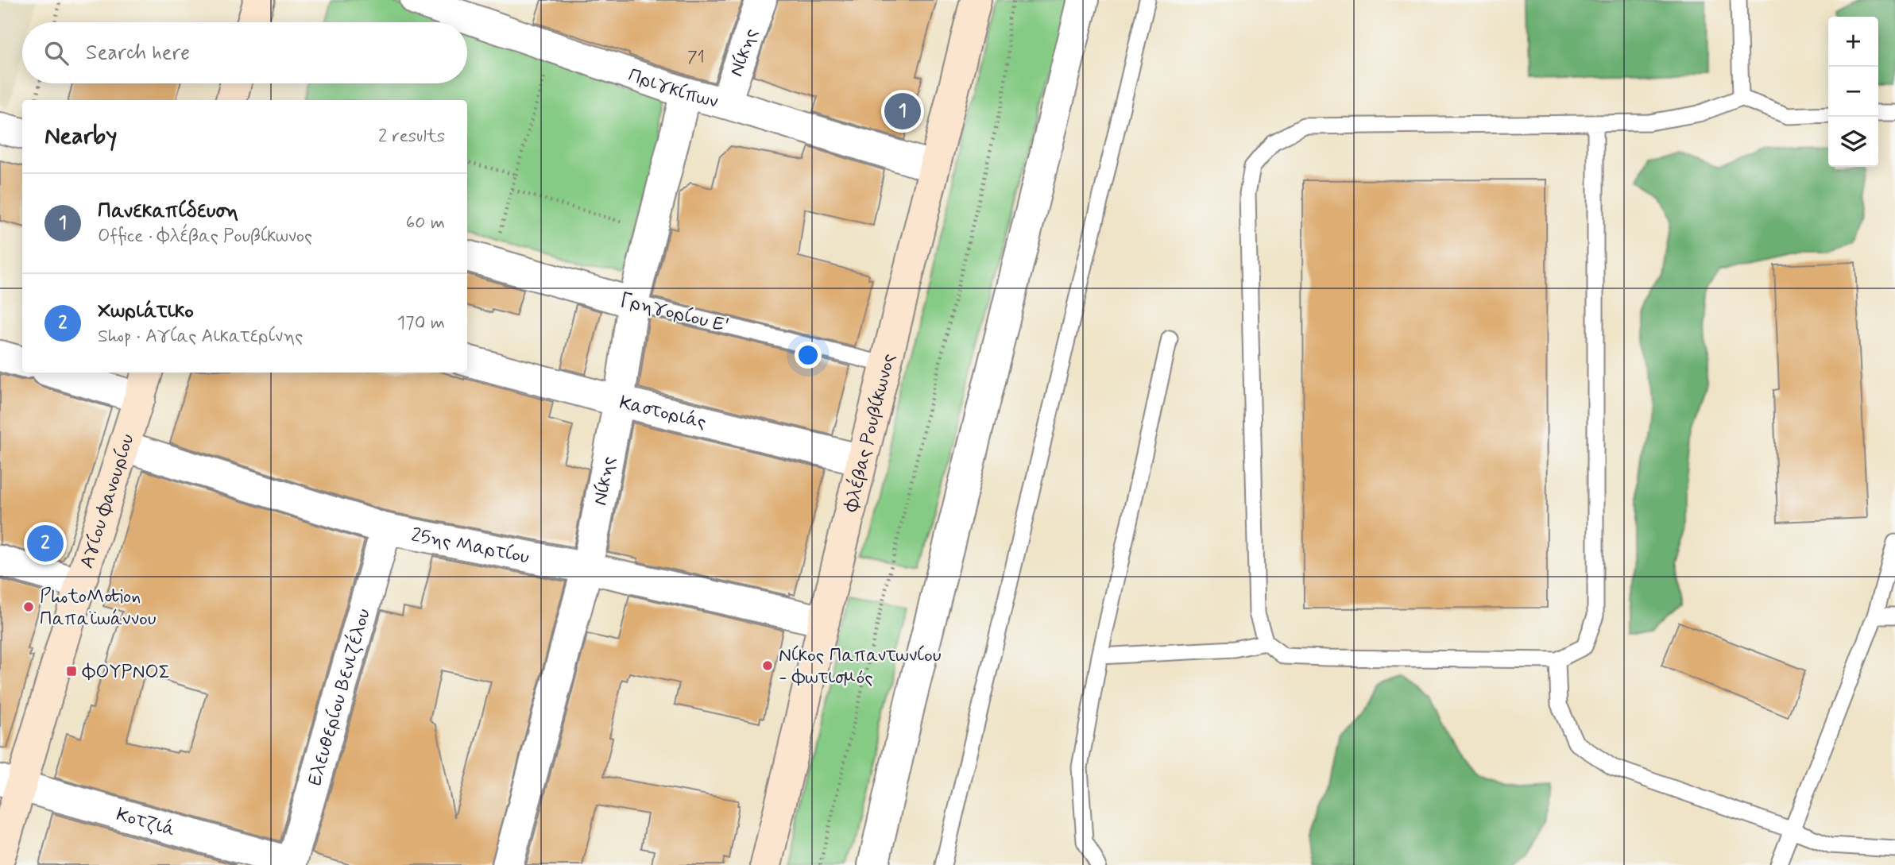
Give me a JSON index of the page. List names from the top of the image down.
{
  "streets": {
    "street": [
      "Νίκης",
      "Πριγκίπων",
      "Γρηγορίου Ε'",
      "Καστοριάς",
      "Φλέβας Ρουβίκωνος",
      "Αγίου Φανουρίου",
      "25ης Μαρτίου",
      "Ελευθερίου Βενιζέλου",
      "Κοτζιά"
    ]
  },
  "crossings": [
    ["Νίκης", "Πριγκίπων"],
    ["Νίκης", "Γρηγορίου Ε'"],
    ["Νίκης", "Καστοριάς"],
    ["Νίκης", "25ης Μαρτίου"],
    ["Πριγκίπων", "Φλέβας Ρουβίκωνος"],
    ["Γρηγορίου Ε'", "Φλέβας Ρουβίκωνος"],
    ["Καστοριάς", "Φλέβας Ρουβίκωνος"],
    ["Φλέβας Ρουβίκωνος", "25ης Μαρτίου"],
    ["Αγίου Φανουρίου", "25ης Μαρτίου"],
    ["Αγίου Φανουρίου", "Κοτζιά"],
    ["25ης Μαρτίου", "Ελευθερίου Βενιζέλου"],
    ["Ελευθερίου Βενιζέλου", "Κοτζιά"]
  ],
  "places": {
    "other": ["PhotoMotion Παπαϊωάννου", "Νίκος Παπαντωνίου - Φωτισμός"],
    "transit": ["ΦΟΥΡΝΟΣ"]
  },
  "house_numbers": ["71"],
  "page": {
    "map_buttons": ["+", "−"],
    "search": "Search here",
    "pins": ["1", "2"],
    "heading": ["Nearby", "2 results"],
    "list": [
      {
        "mark": "1",
        "name": "Πανεκαπίδευση",
        "note": "Office · Φλέβας Ρουβίκωνος",
        "value": "60 m"
      },
      {
        "mark": "2",
        "name": "Χωριάτικο",
        "note": "Shop · Αγίας Αικατερίνης",
        "value": "170 m"
      }
    ]
  }
}
